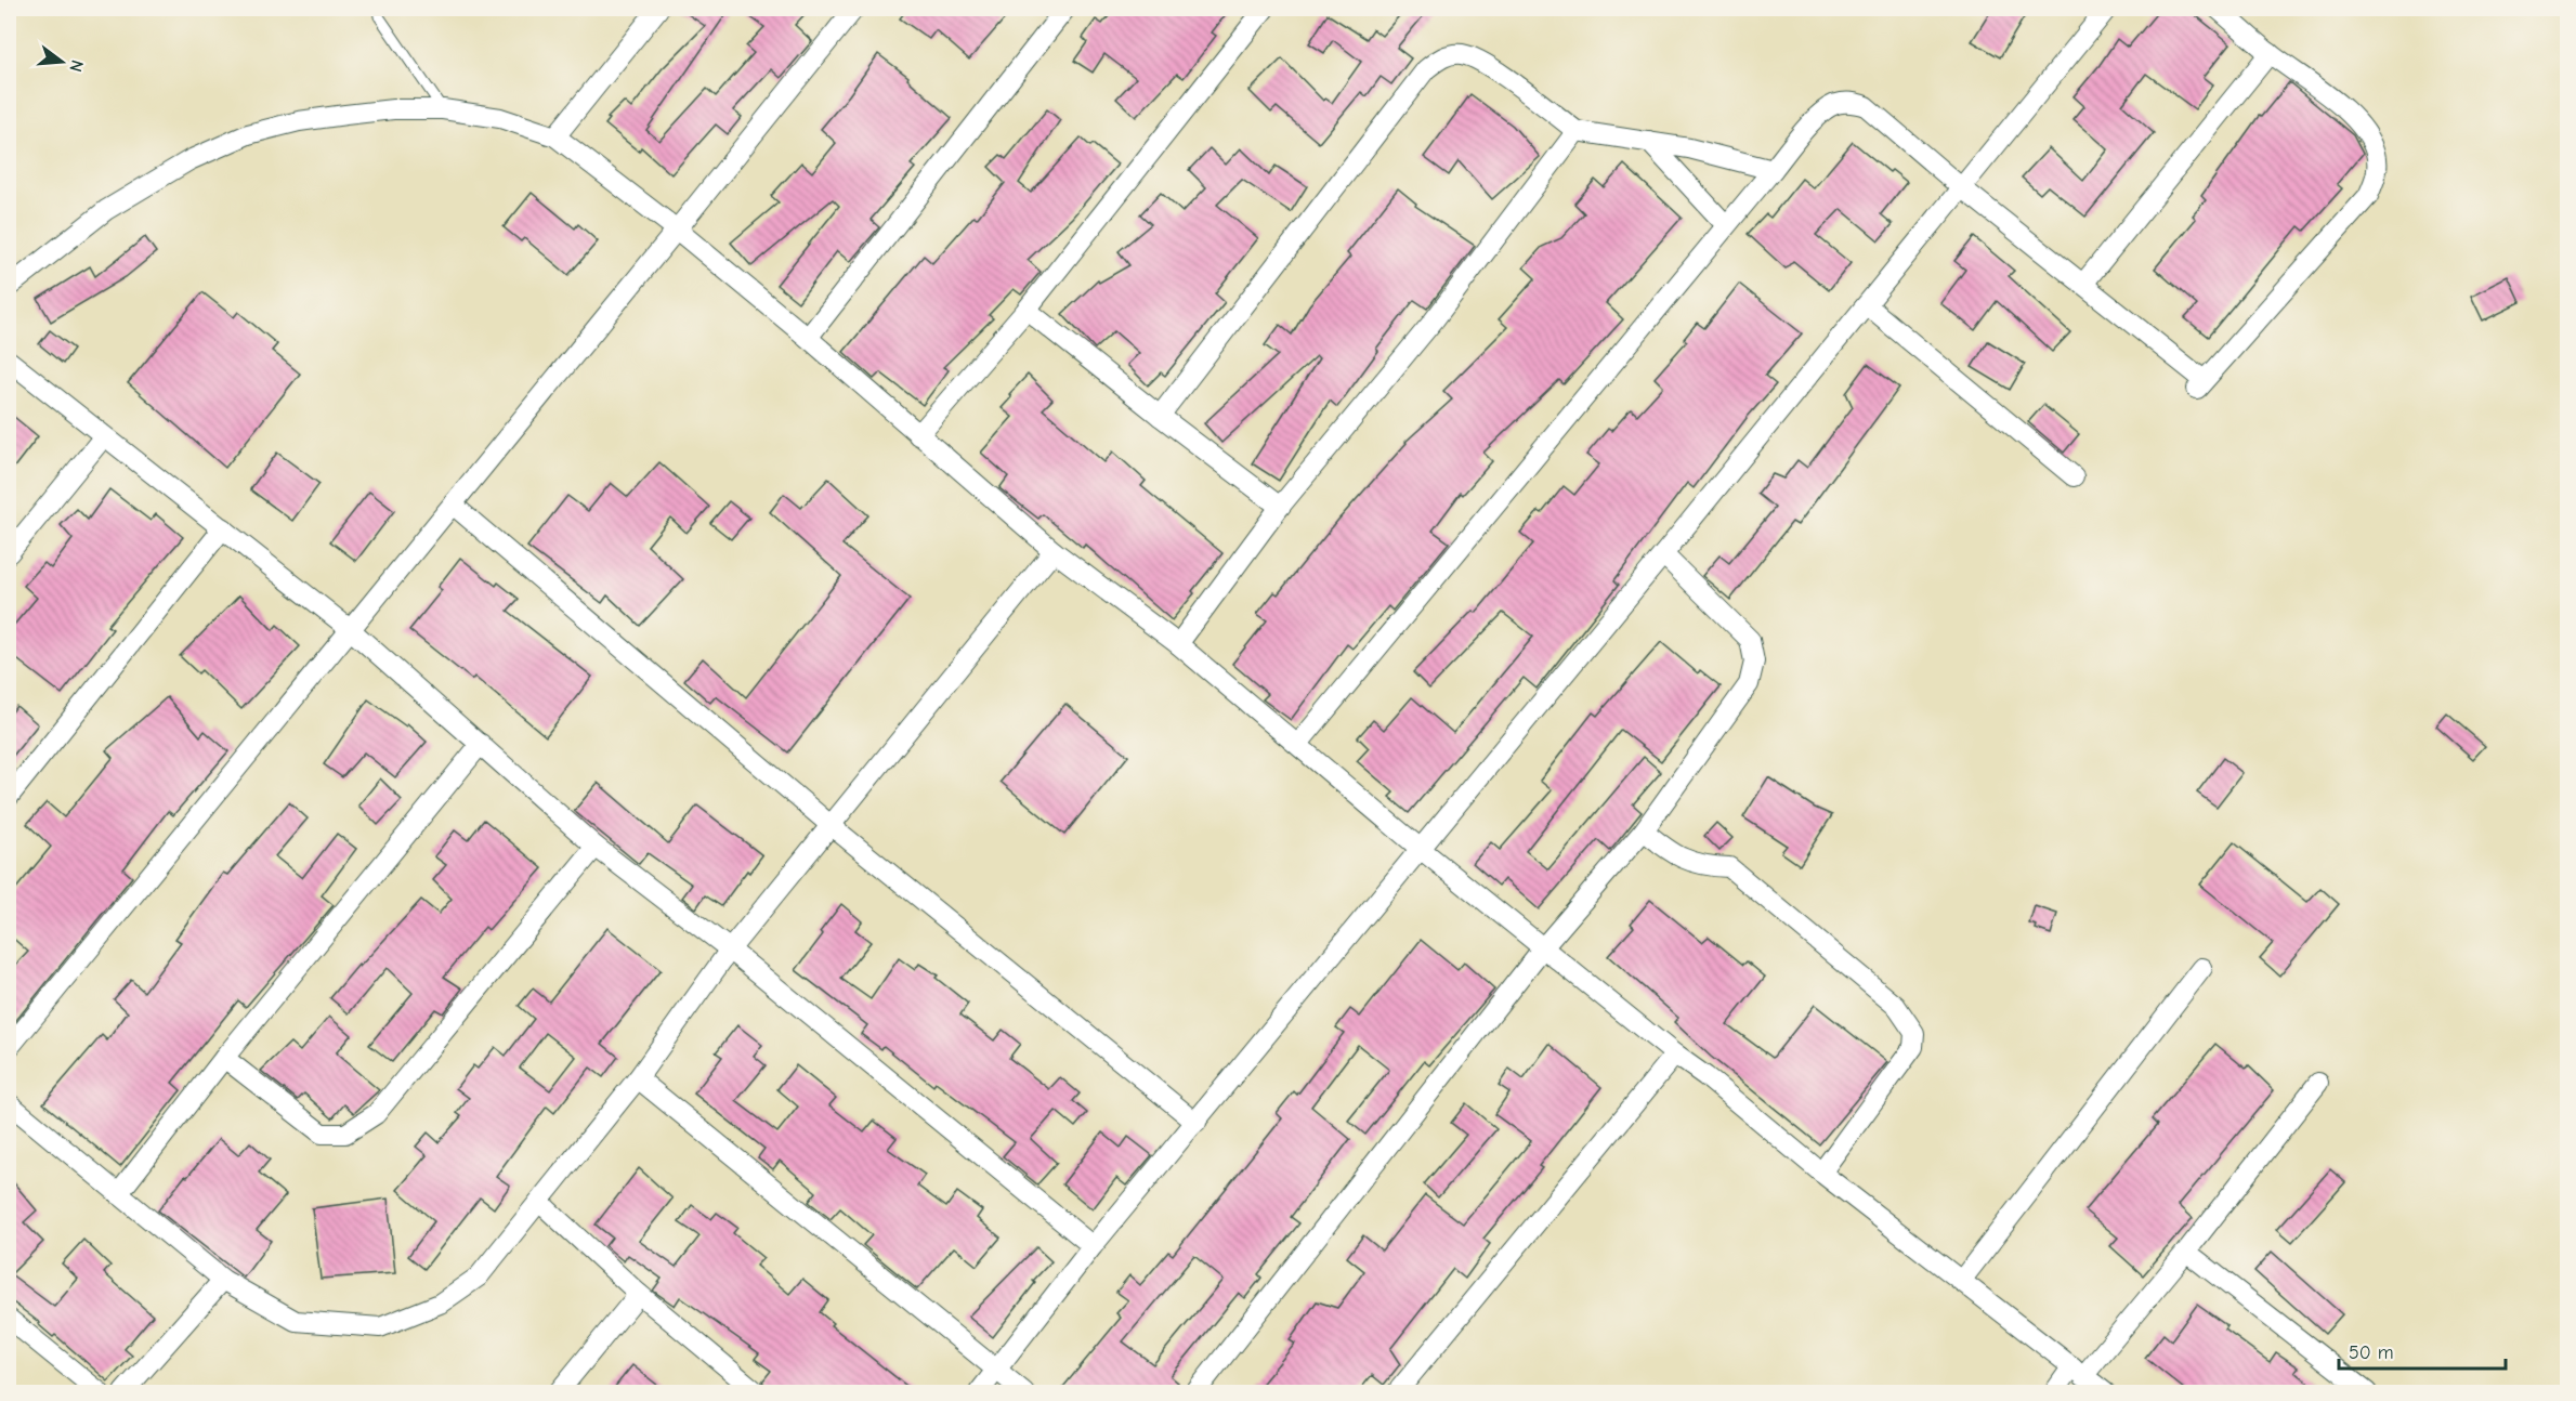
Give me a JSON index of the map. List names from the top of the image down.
{
  "scale_bar": "50 m",
  "north": "right"
}
